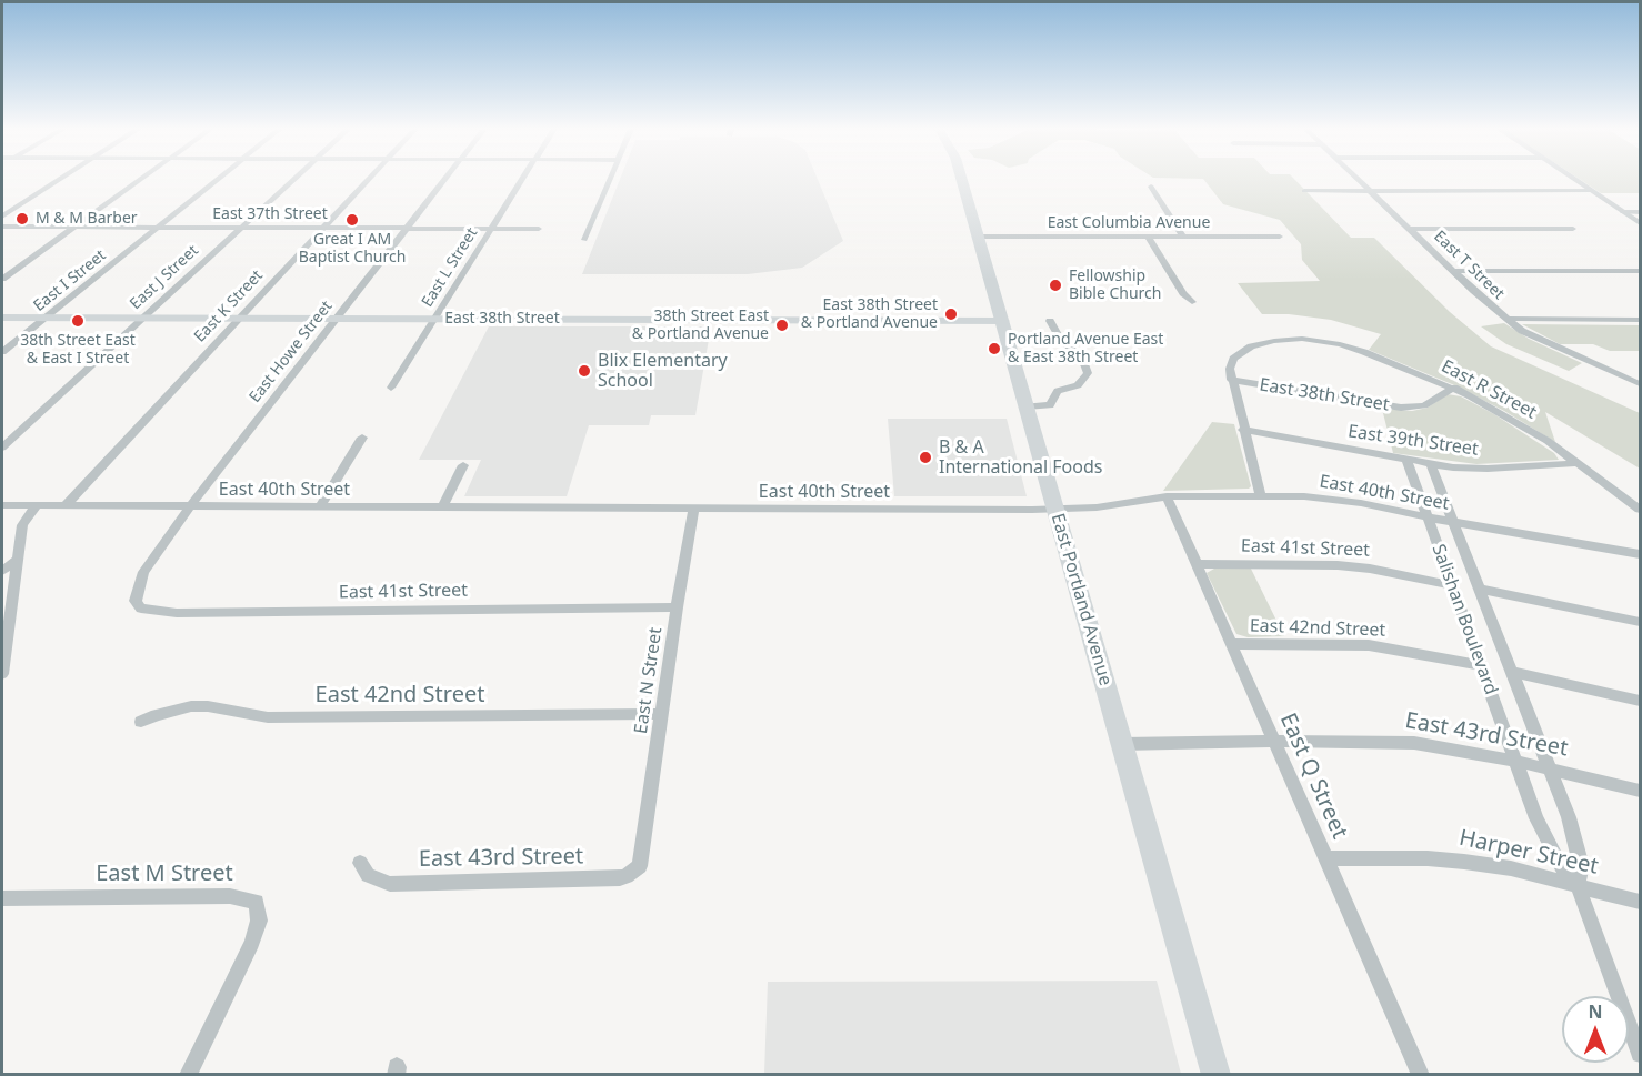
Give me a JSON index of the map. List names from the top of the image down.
{
  "streets": {
    "main road": ["East 38th Street", "East Portland Avenue"],
    "street": [
      "East 37th Street",
      "East Columbia Avenue",
      "East T Street",
      "East L Street",
      "East J Street",
      "East I Street",
      "East K Street",
      "East Howe Street",
      "East R Street",
      "East 39th Street",
      "East 40th Street",
      "East 41st Street",
      "Salishan Boulevard",
      "East 42nd Street",
      "East N Street",
      "East 43rd Street",
      "East Q Street",
      "Harper Street",
      "East M Street"
    ]
  },
  "crossings": [
    ["East 37th Street", "East L Street"],
    ["East 37th Street", "East J Street"],
    ["East 37th Street", "East I Street"],
    ["East 37th Street", "East K Street"],
    ["East 37th Street", "East Howe Street"],
    ["East Columbia Avenue", "East Portland Avenue"],
    ["East L Street", "East 38th Street"],
    ["East J Street", "East 38th Street"],
    ["East I Street", "East 38th Street"],
    ["East K Street", "East 38th Street"],
    ["East K Street", "East 40th Street"],
    ["East 38th Street", "East Howe Street"],
    ["East 38th Street", "East R Street"],
    ["East 38th Street", "East Portland Avenue"],
    ["East Howe Street", "East 40th Street"],
    ["East Howe Street", "East 41st Street"],
    ["East R Street", "East 39th Street"],
    ["East 39th Street", "Salishan Boulevard"],
    ["East 40th Street", "East Portland Avenue"],
    ["East 40th Street", "Salishan Boulevard"],
    ["East 40th Street", "East N Street"],
    ["East 40th Street", "East Q Street"],
    ["East 41st Street", "Salishan Boulevard"],
    ["East 41st Street", "East N Street"],
    ["East 41st Street", "East Q Street"],
    ["East Portland Avenue", "East 43rd Street"],
    ["Salishan Boulevard", "East 42nd Street"],
    ["Salishan Boulevard", "East 43rd Street"],
    ["Salishan Boulevard", "Harper Street"],
    ["East 42nd Street", "East N Street"],
    ["East 42nd Street", "East Q Street"],
    ["East N Street", "East 43rd Street"],
    ["East 43rd Street", "East Q Street"],
    ["East Q Street", "Harper Street"]
  ],
  "places": [
    "M & M Barber",
    "Great I AM Baptist Church",
    "Fellowship Bible Church",
    "East 38th Street & Portland Avenue",
    "38th Street East & East I Street",
    "38th Street East & Portland Avenue",
    "Portland Avenue East & East 38th Street",
    "Blix Elementary School",
    "B & A International Foods"
  ],
  "north": "top"
}
